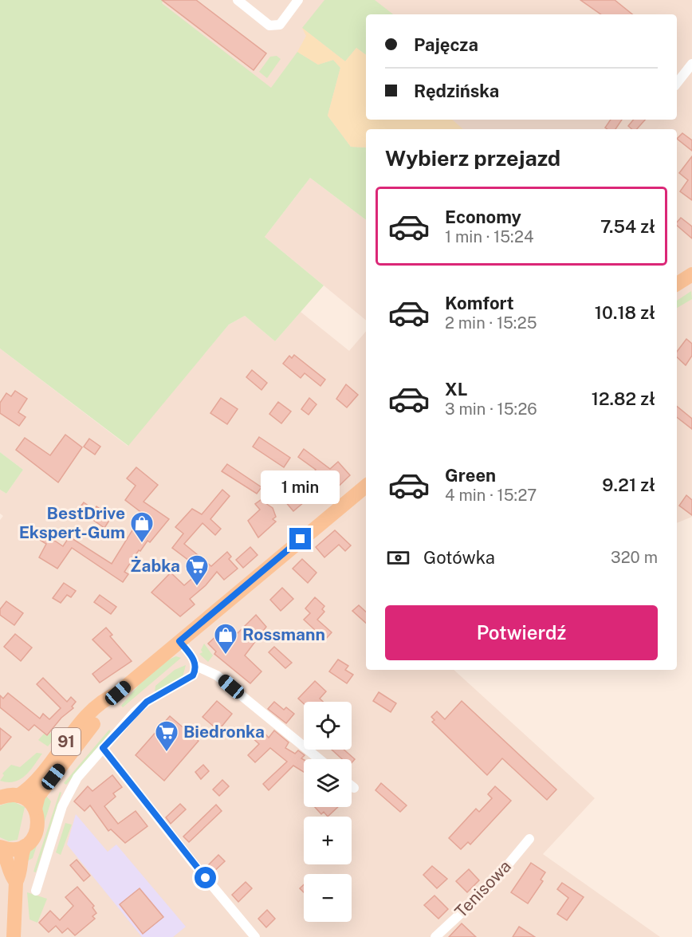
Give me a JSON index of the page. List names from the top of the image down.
{
  "streets": {
    "main road": ["91"],
    "street": ["Tenisowa"]
  },
  "places": {
    "shop": ["BestDrive Ekspert-Gum", "Rossmann"],
    "supermarket": ["Żabka", "Biedronka"]
  },
  "page": {
    "banner": ["Pajęcza", "Rędzińska"],
    "heading": "Wybierz przejazd",
    "list": [
      {
        "name": "Economy",
        "note": "1 min · 15:24",
        "value": "7.54 zł"
      },
      {
        "name": "Komfort",
        "note": "2 min · 15:25",
        "value": "10.18 zł"
      },
      {
        "name": "XL",
        "note": "3 min · 15:26",
        "value": "12.82 zł"
      },
      {
        "name": "Green",
        "note": "4 min · 15:27",
        "value": "9.21 zł"
      }
    ],
    "bubble": "1 min",
    "pay": ["Gotówka", "320 m"],
    "buttons": "Potwierdź",
    "map_buttons": ["+", "−"]
  }
}
